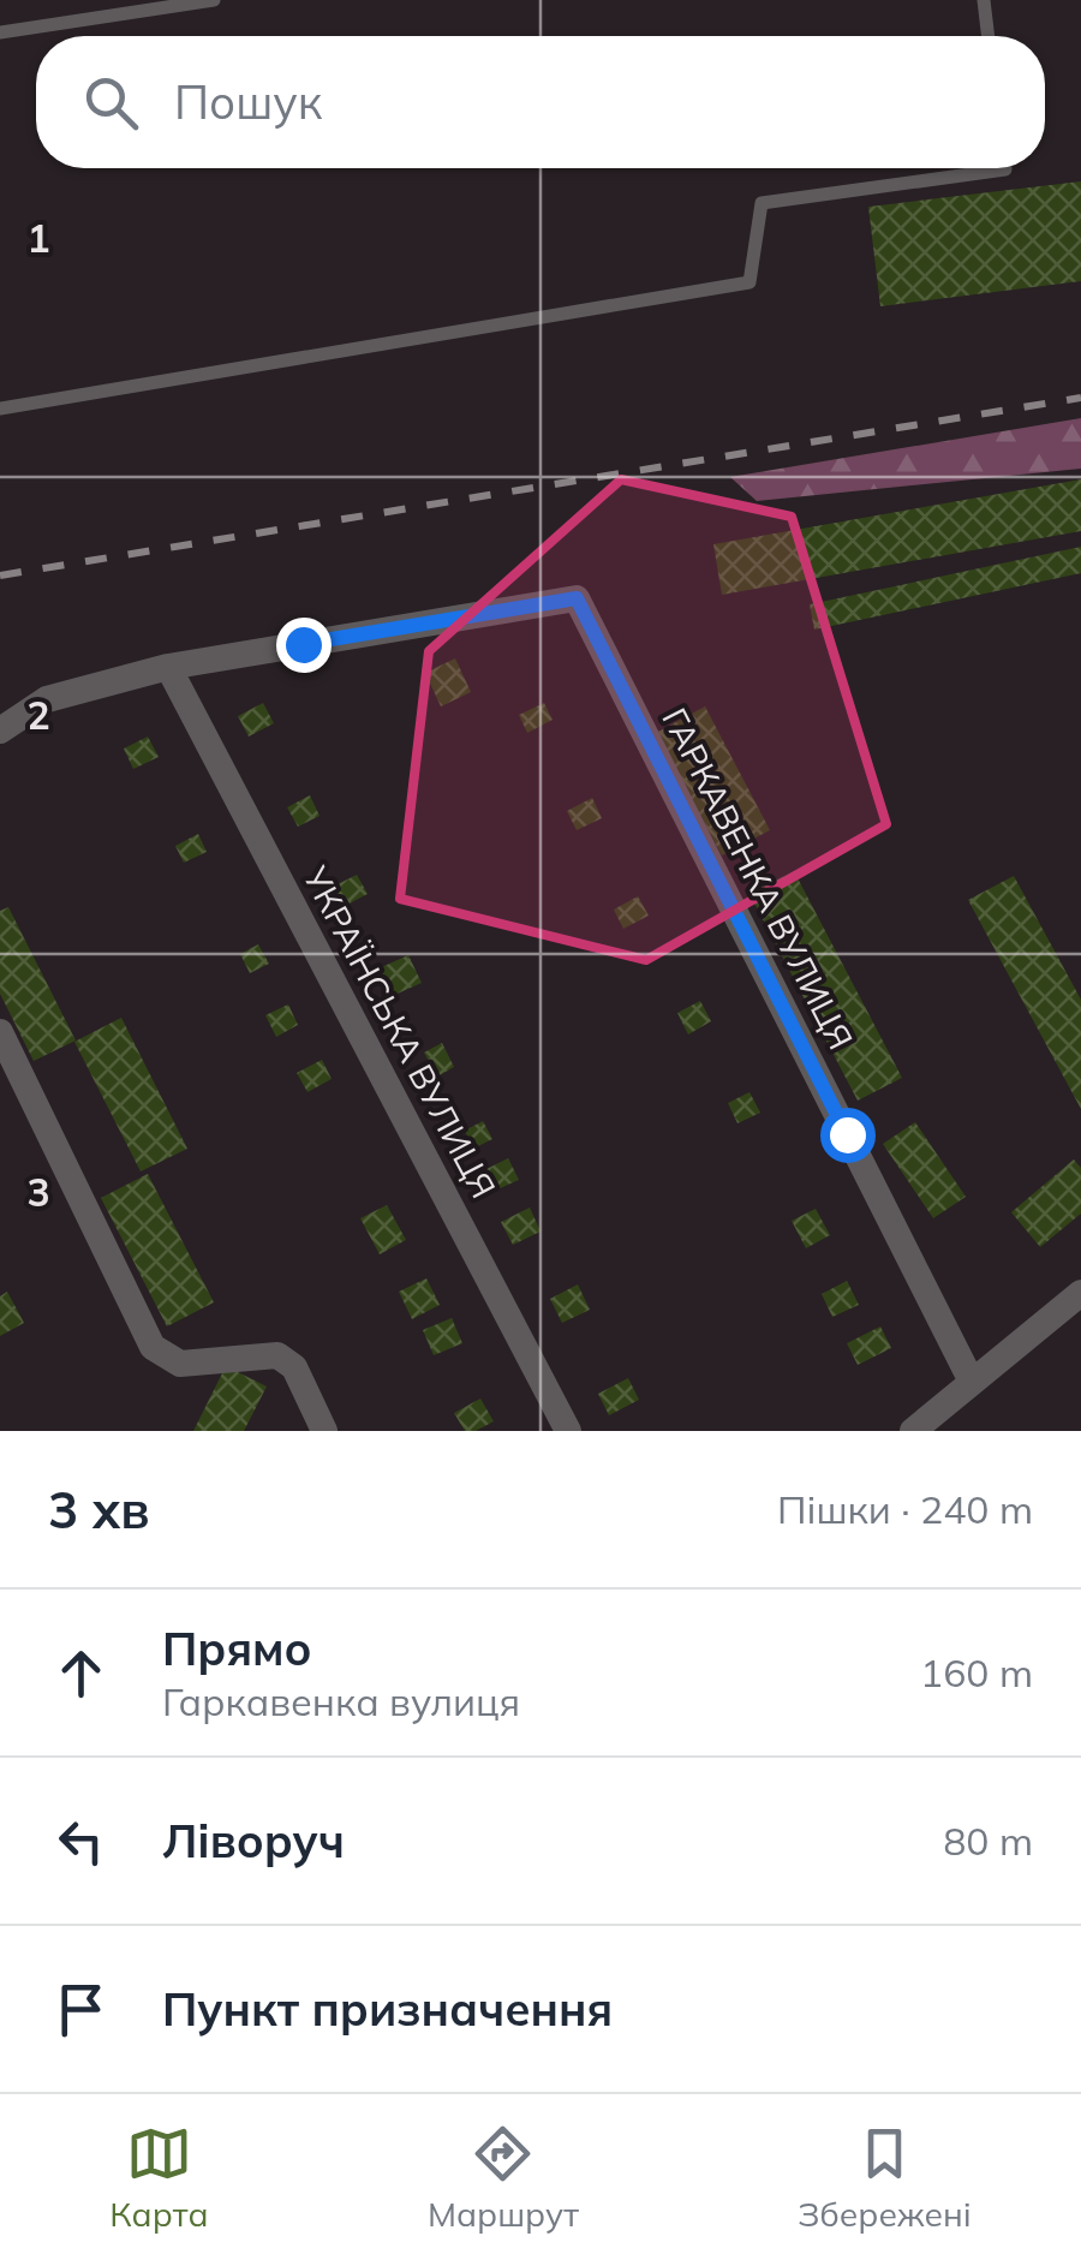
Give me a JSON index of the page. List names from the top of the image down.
{
  "streets": {
    "street": ["ГАРКАВЕНКА ВУЛИЦЯ", "УКРАЇНСЬКА ВУЛИЦЯ"]
  },
  "crossings": [
    ["ГАРКАВЕНКА ВУЛИЦЯ", "УКРАЇНСЬКА ВУЛИЦЯ"]
  ],
  "page": {
    "search": "Пошук",
    "heading": ["3 хв", "Пішки · 240 m"],
    "list": [
      ["Прямо", "Гаркавенка вулиця", "160 m"],
      ["Ліворуч", "80 m"],
      "Пункт призначення"
    ],
    "nav": ["Карта", "Маршрут", "Збережені"]
  },
  "grid": {
    "rows": ["1", "2", "3"]
  }
}
